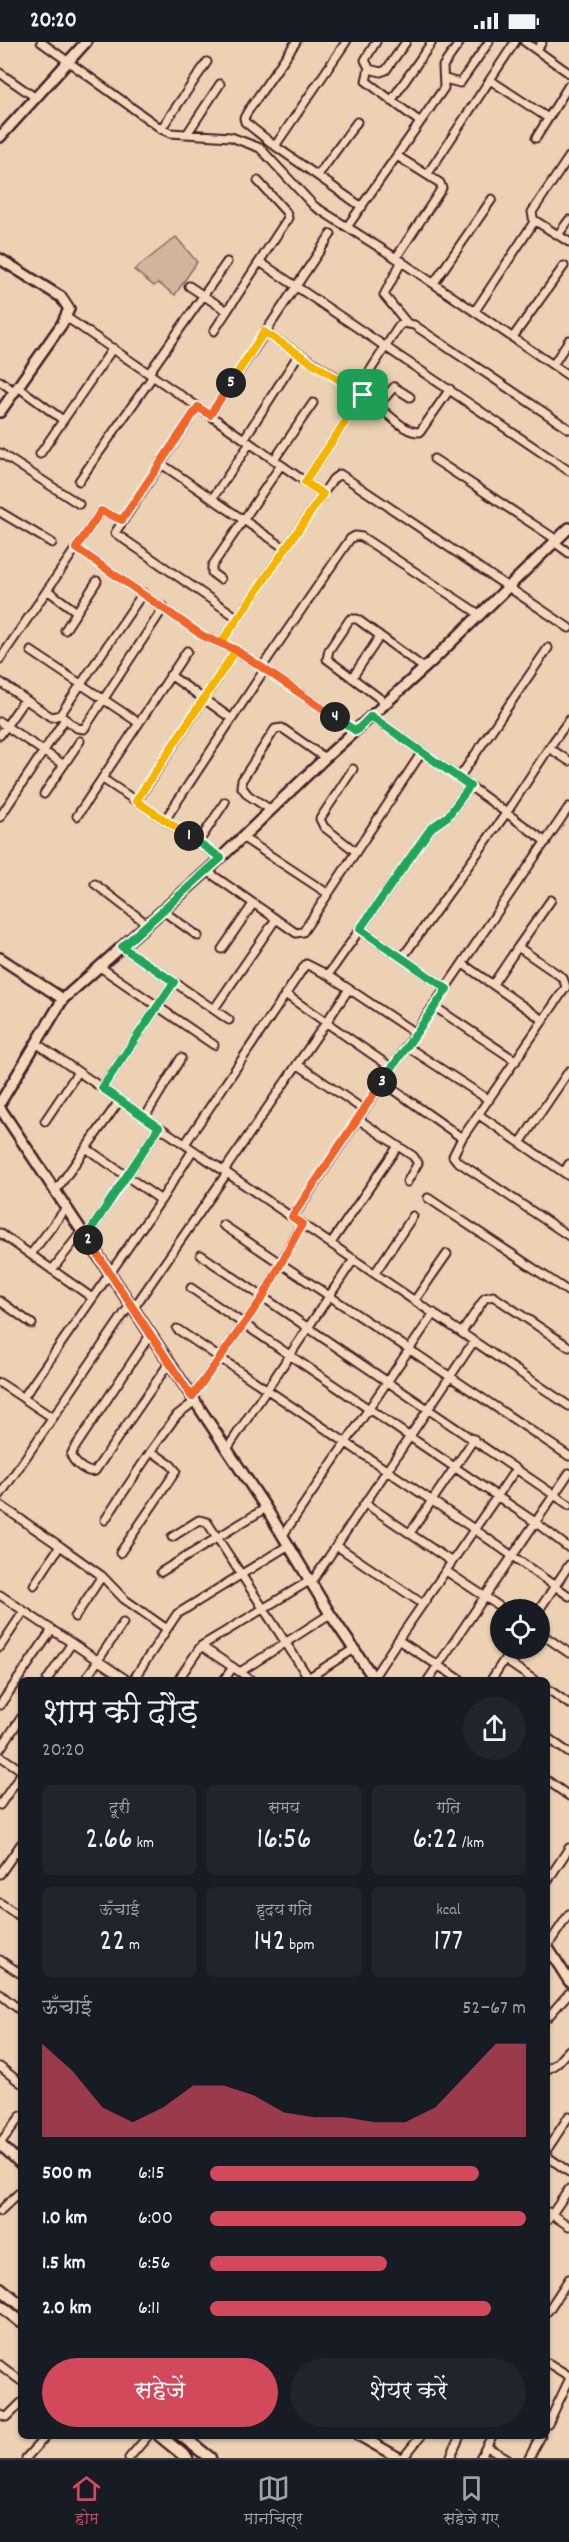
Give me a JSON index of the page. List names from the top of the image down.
{
  "page": {
    "status": "20:20",
    "pins": [
      "5",
      "4",
      "1",
      "3",
      "2"
    ],
    "heading": ["शाम की दौड़", "20:20"],
    "stats": [
      ["दूरी", "2.66 km"],
      ["समय", "16:56"],
      ["गति", "6:22 /km"],
      ["ऊँचाई", "22 m"],
      ["हृदय गति", "142 bpm"],
      ["kcal", "177"]
    ],
    "chart": ["ऊँचाई", "52–67 m"],
    "list": [
      {
        "name": "500 m",
        "note": "6:15"
      },
      {
        "name": "1.0 km",
        "note": "6:00"
      },
      {
        "name": "1.5 km",
        "note": "6:56"
      },
      {
        "name": "2.0 km",
        "note": "6:11"
      }
    ],
    "buttons": ["सहेजें", "शेयर करें"],
    "tabs": ["होम", "मानचित्र", "सहेजे गए"]
  }
}
